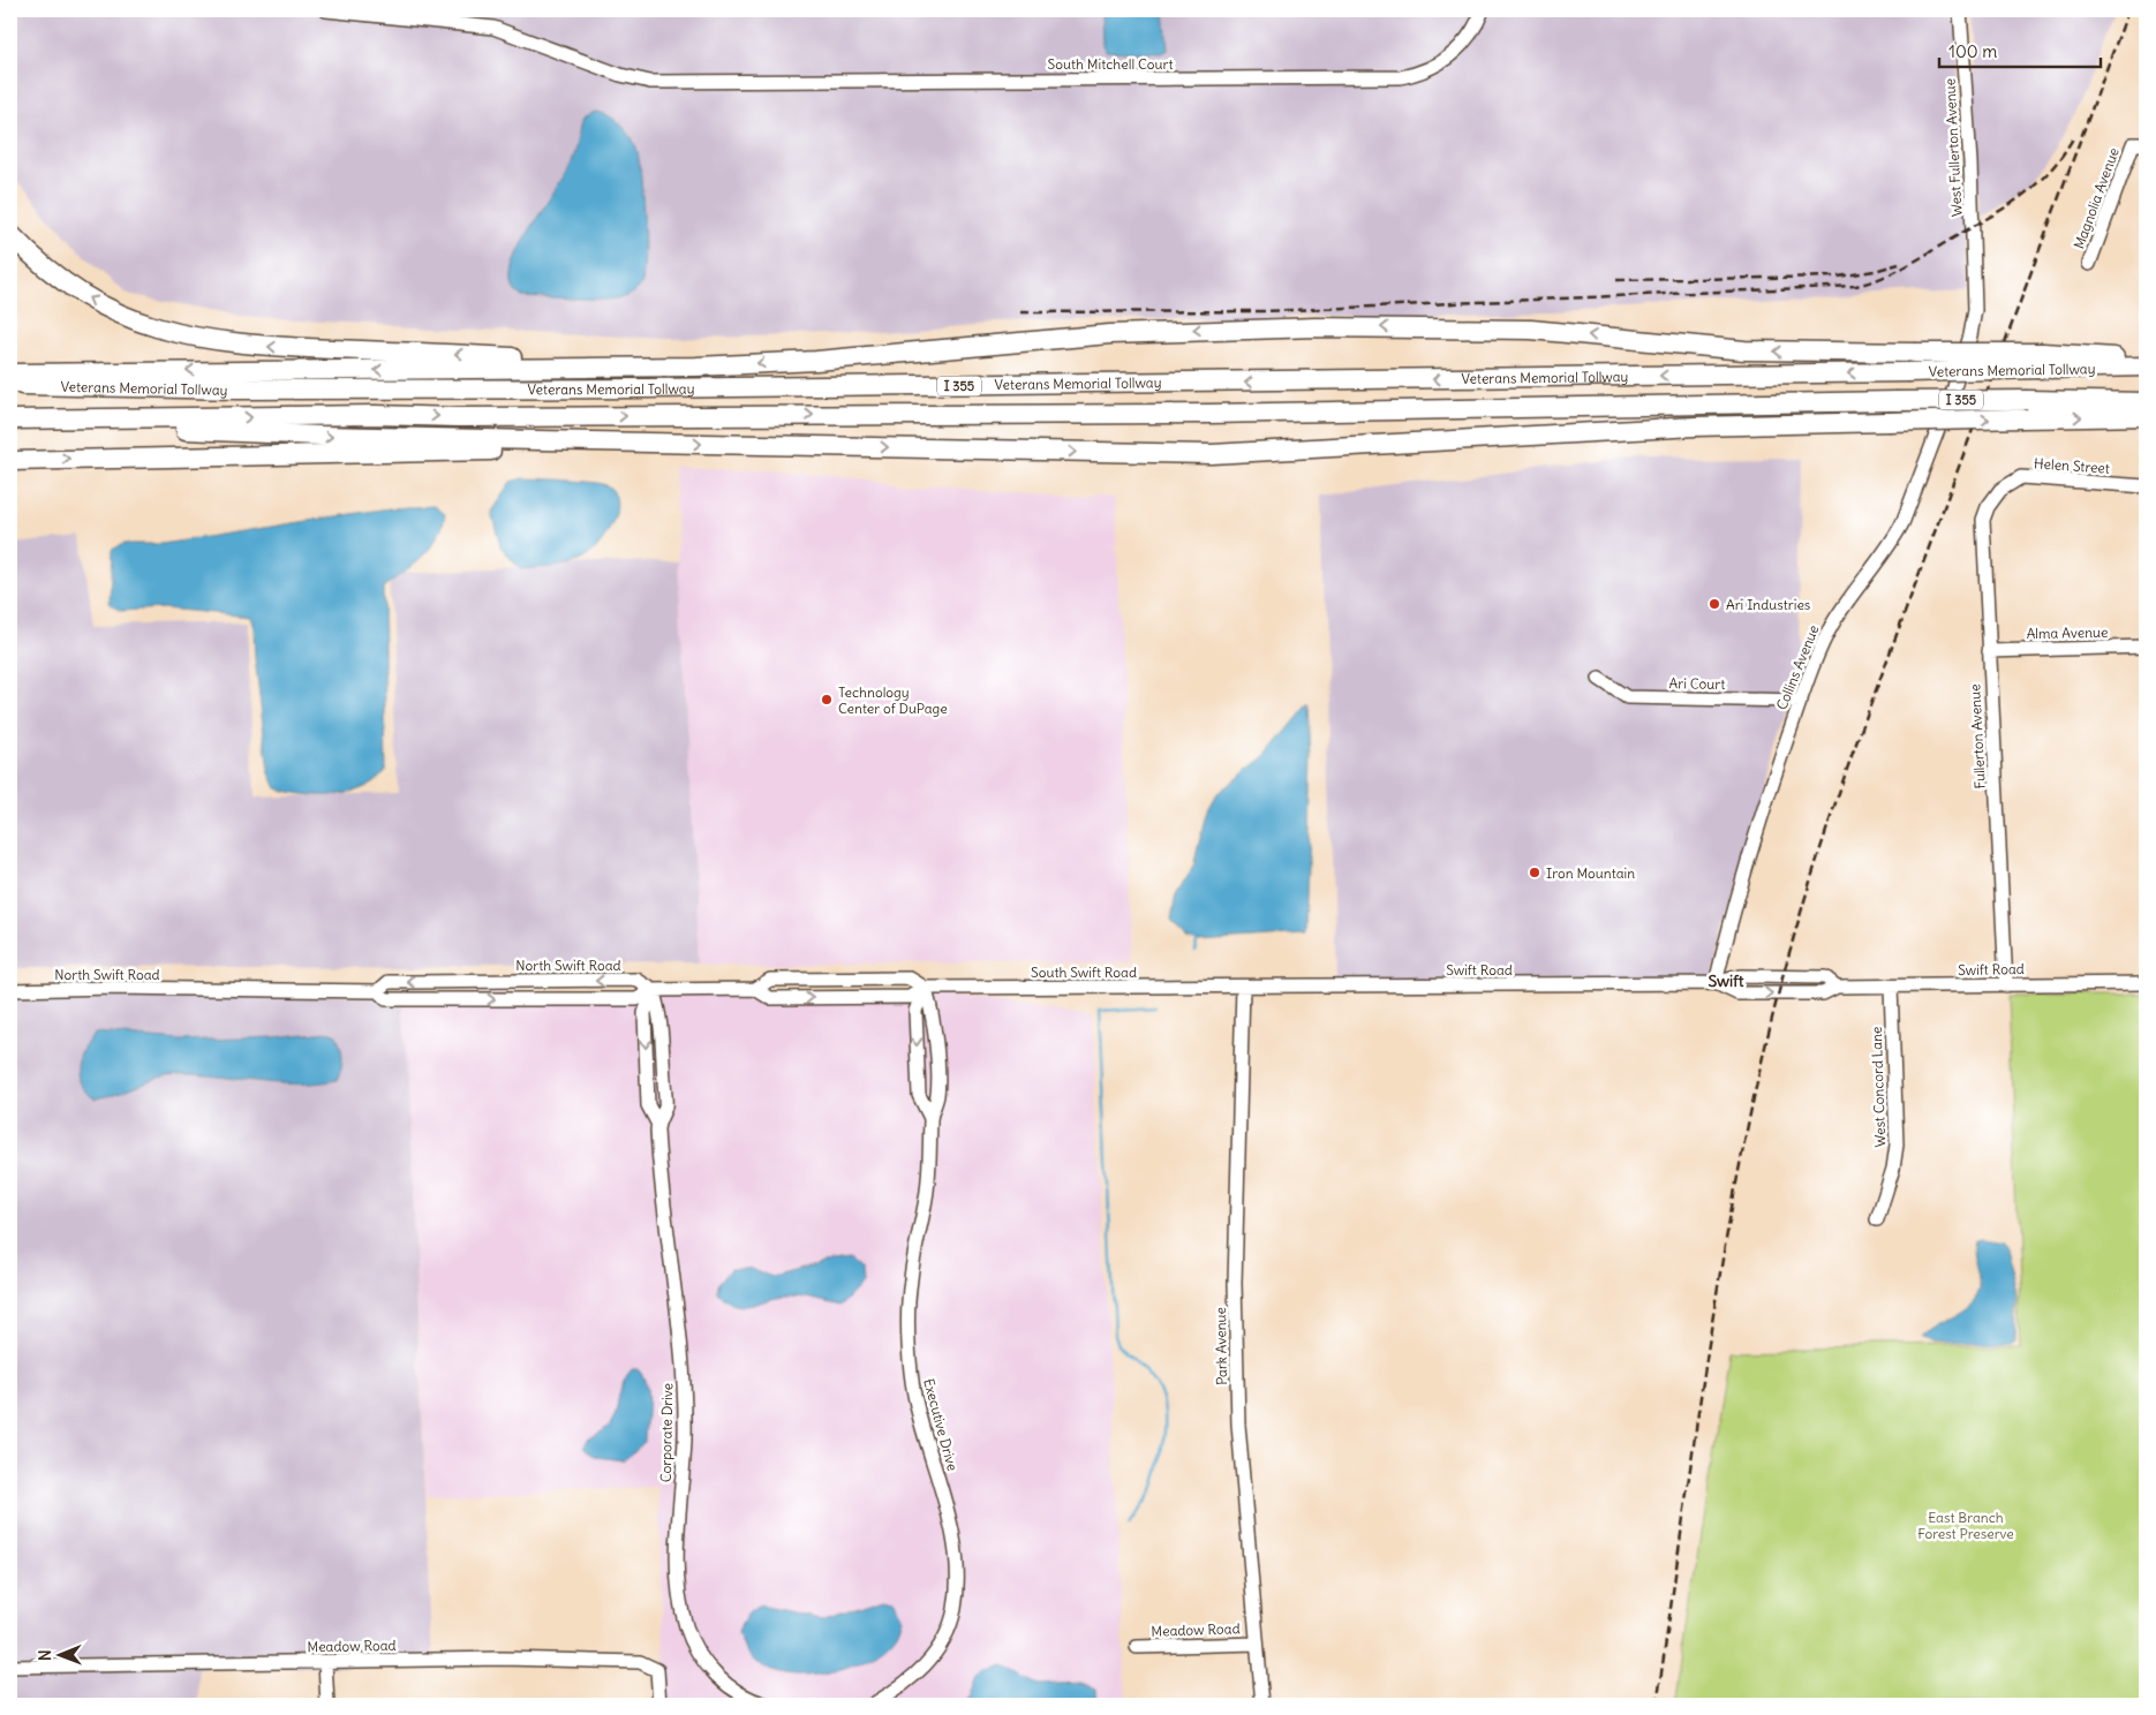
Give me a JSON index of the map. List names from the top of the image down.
{
  "streets": {
    "highway": ["Veterans Memorial Tollway", "I 355"],
    "street": [
      "South Mitchell Court",
      "West Fullerton Avenue",
      "Magnolia Avenue",
      "Helen Street",
      "Alma Avenue",
      "Collins Avenue",
      "Ari Court",
      "Fullerton Avenue",
      "North Swift Road",
      "Swift Road",
      "South Swift Road",
      "West Concord Lane",
      "Park Avenue",
      "Executive Drive",
      "Corporate Drive",
      "Meadow Road"
    ]
  },
  "crossings": [
    ["West Fullerton Avenue", "Collins Avenue"],
    ["Helen Street", "Fullerton Avenue"],
    ["Alma Avenue", "Fullerton Avenue"],
    ["Collins Avenue", "Ari Court"],
    ["Collins Avenue", "Swift Road"],
    ["Fullerton Avenue", "Swift Road"],
    ["North Swift Road", "South Swift Road"],
    ["North Swift Road", "Corporate Drive"],
    ["Swift Road", "South Swift Road"],
    ["Swift Road", "West Concord Lane"],
    ["Swift Road", "Park Avenue"],
    ["South Swift Road", "Park Avenue"],
    ["South Swift Road", "Executive Drive"],
    ["South Swift Road", "Corporate Drive"],
    ["Park Avenue", "Meadow Road"]
  ],
  "districts": ["Swift"],
  "parks": ["East Branch Forest Preserve"],
  "places": ["Ari Industries", "Technology Center of DuPage", "Iron Mountain"],
  "scale_bar": "100 m",
  "north": "left"
}
